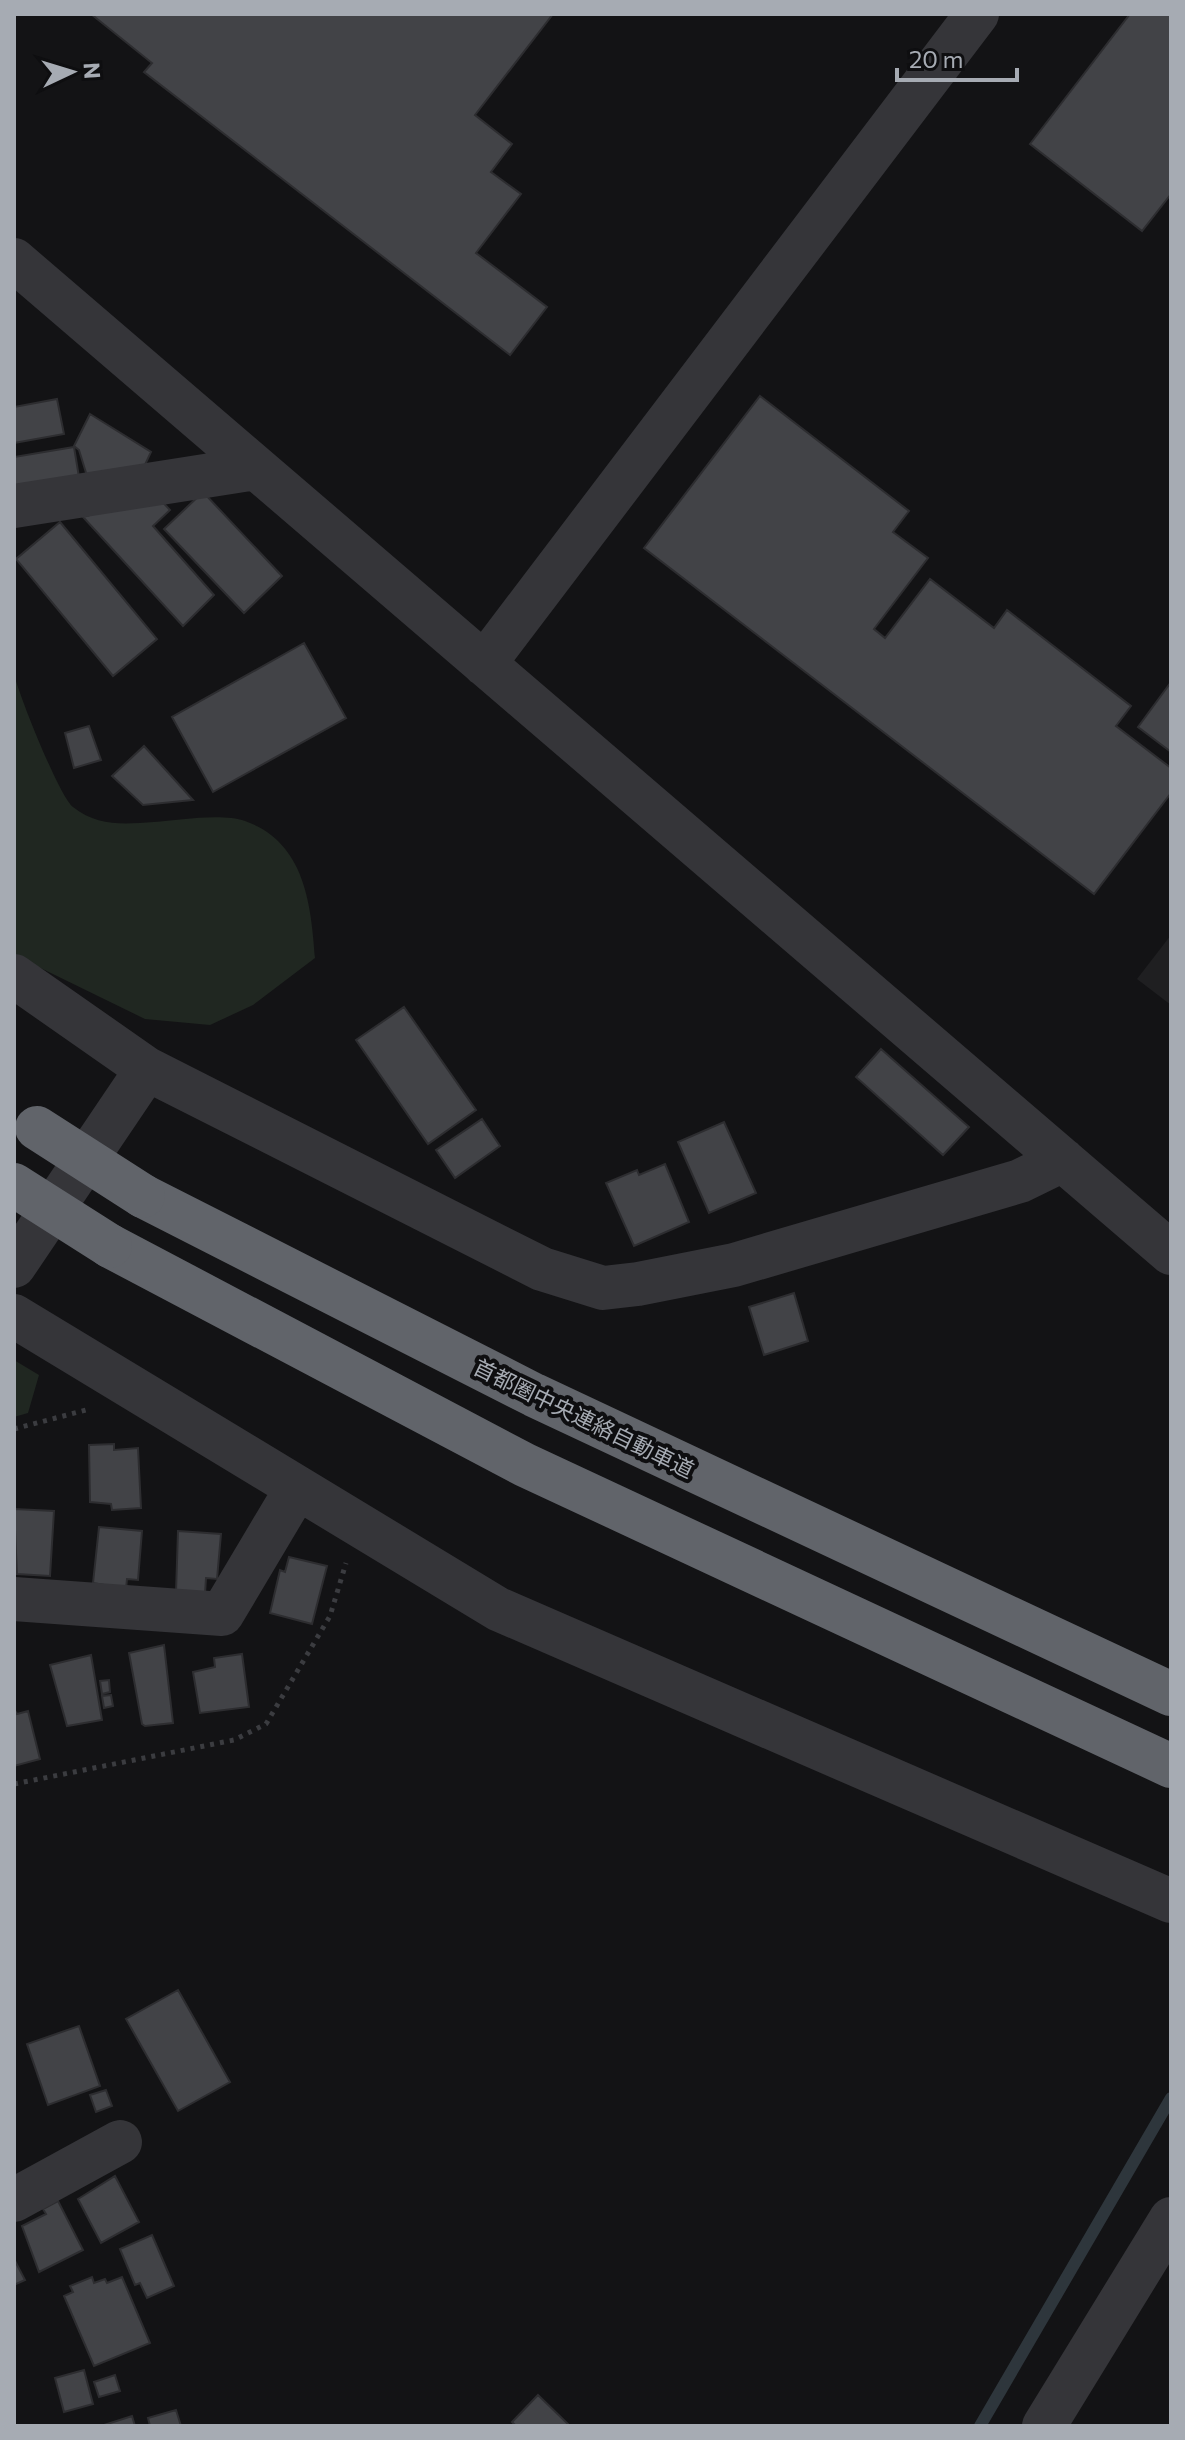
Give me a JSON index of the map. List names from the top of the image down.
{
  "streets": {
    "highway": ["首都圏中央連絡自動車道"]
  },
  "scale_bar": "20 m",
  "north": "right"
}
